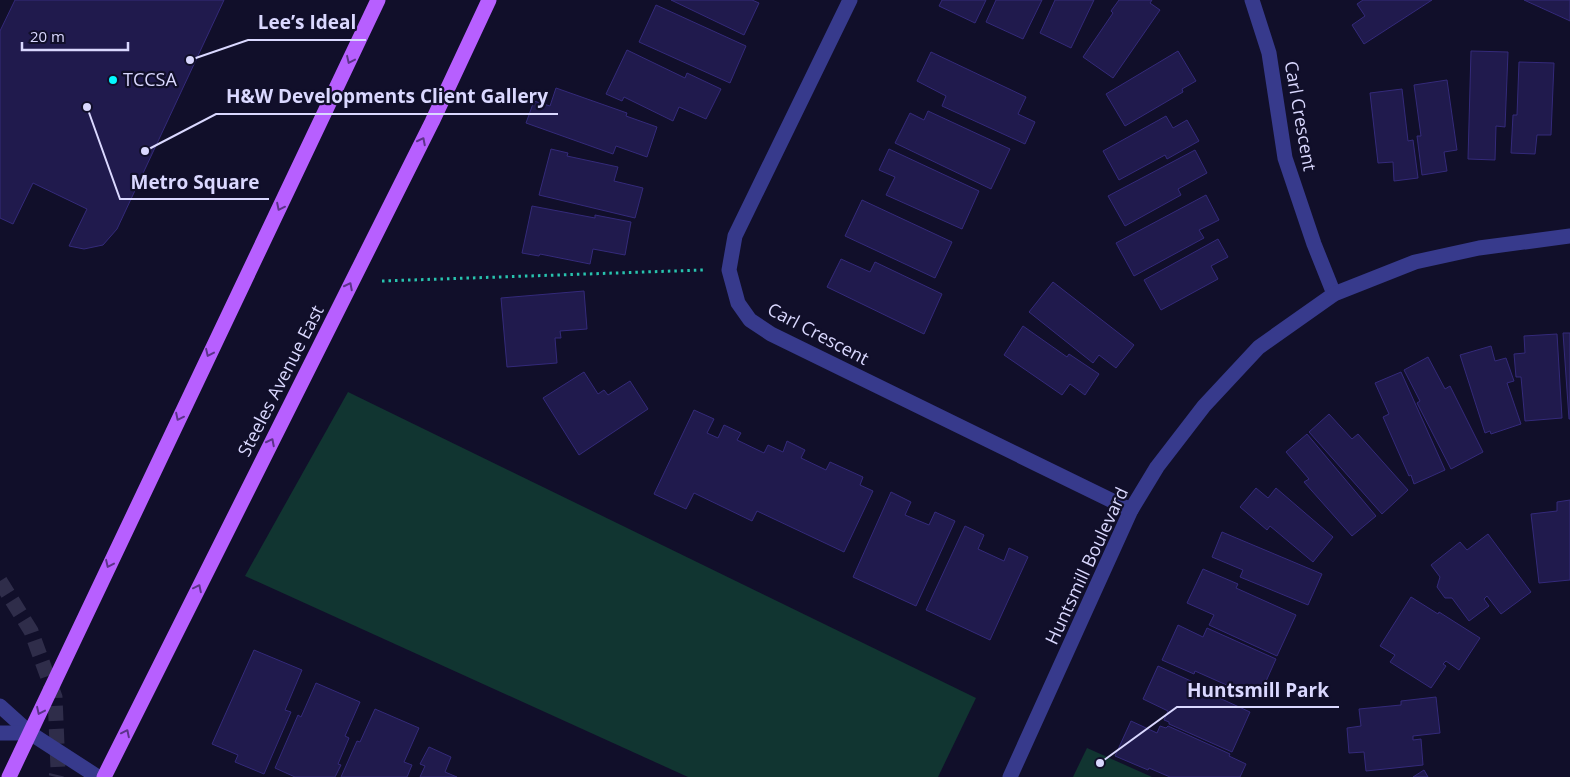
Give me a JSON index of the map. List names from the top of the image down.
{
  "streets": {
    "main road": ["Steeles Avenue East"],
    "street": ["Carl Crescent", "Huntsmill Boulevard"]
  },
  "crossings": [
    ["Carl Crescent", "Huntsmill Boulevard"]
  ],
  "places": [
    "Lee’s Ideal",
    "TCCSA",
    "Metro Square",
    "H&W Developments Client Gallery",
    "Huntsmill Park"
  ],
  "scale_bar": "20 m"
}
